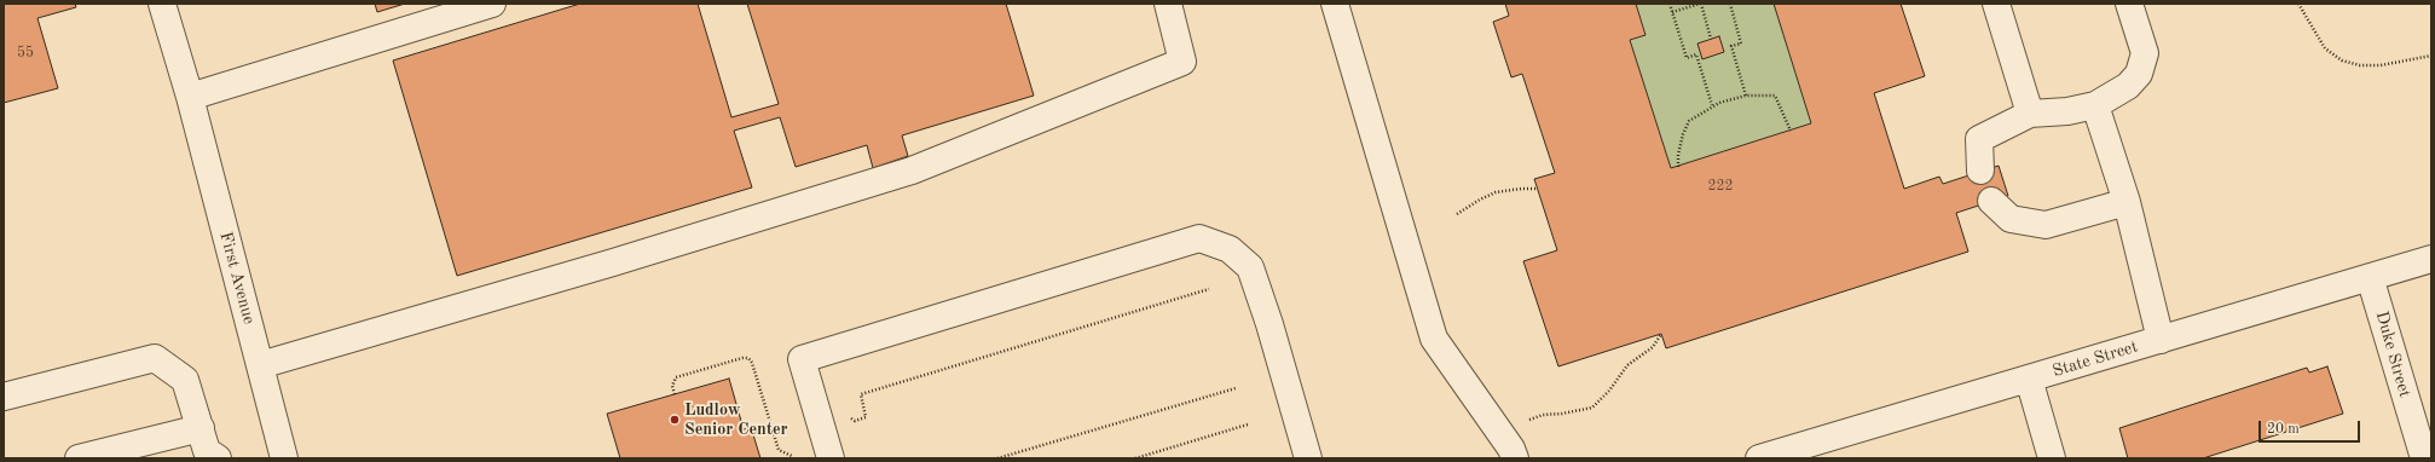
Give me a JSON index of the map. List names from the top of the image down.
{
  "streets": {
    "street": ["First Avenue", "Duke Street", "State Street"]
  },
  "crossings": [
    ["Duke Street", "State Street"]
  ],
  "places": ["Ludlow Senior Center"],
  "house_numbers": ["55", "222"],
  "scale_bar": "20 m"
}
